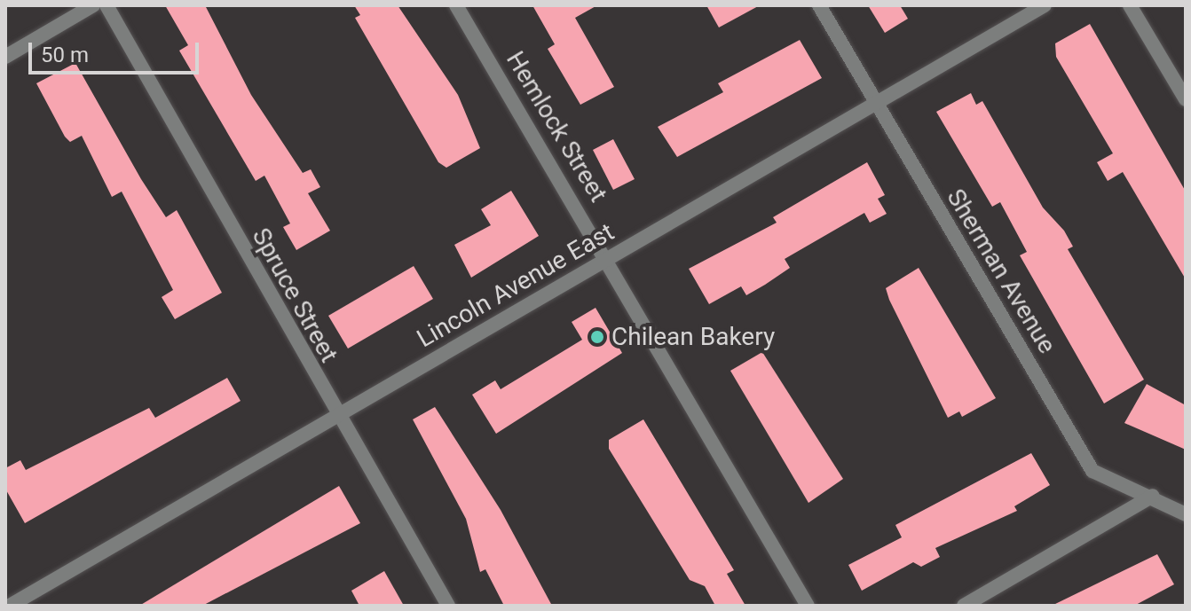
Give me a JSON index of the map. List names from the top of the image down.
{
  "streets": {
    "street": [
      "Hemlock Street",
      "Sherman Avenue",
      "Lincoln Avenue East",
      "Spruce Street"
    ]
  },
  "crossings": [
    ["Hemlock Street", "Lincoln Avenue East"],
    ["Sherman Avenue", "Lincoln Avenue East"],
    ["Lincoln Avenue East", "Spruce Street"]
  ],
  "places": ["Chilean Bakery"],
  "scale_bar": "50 m"
}
